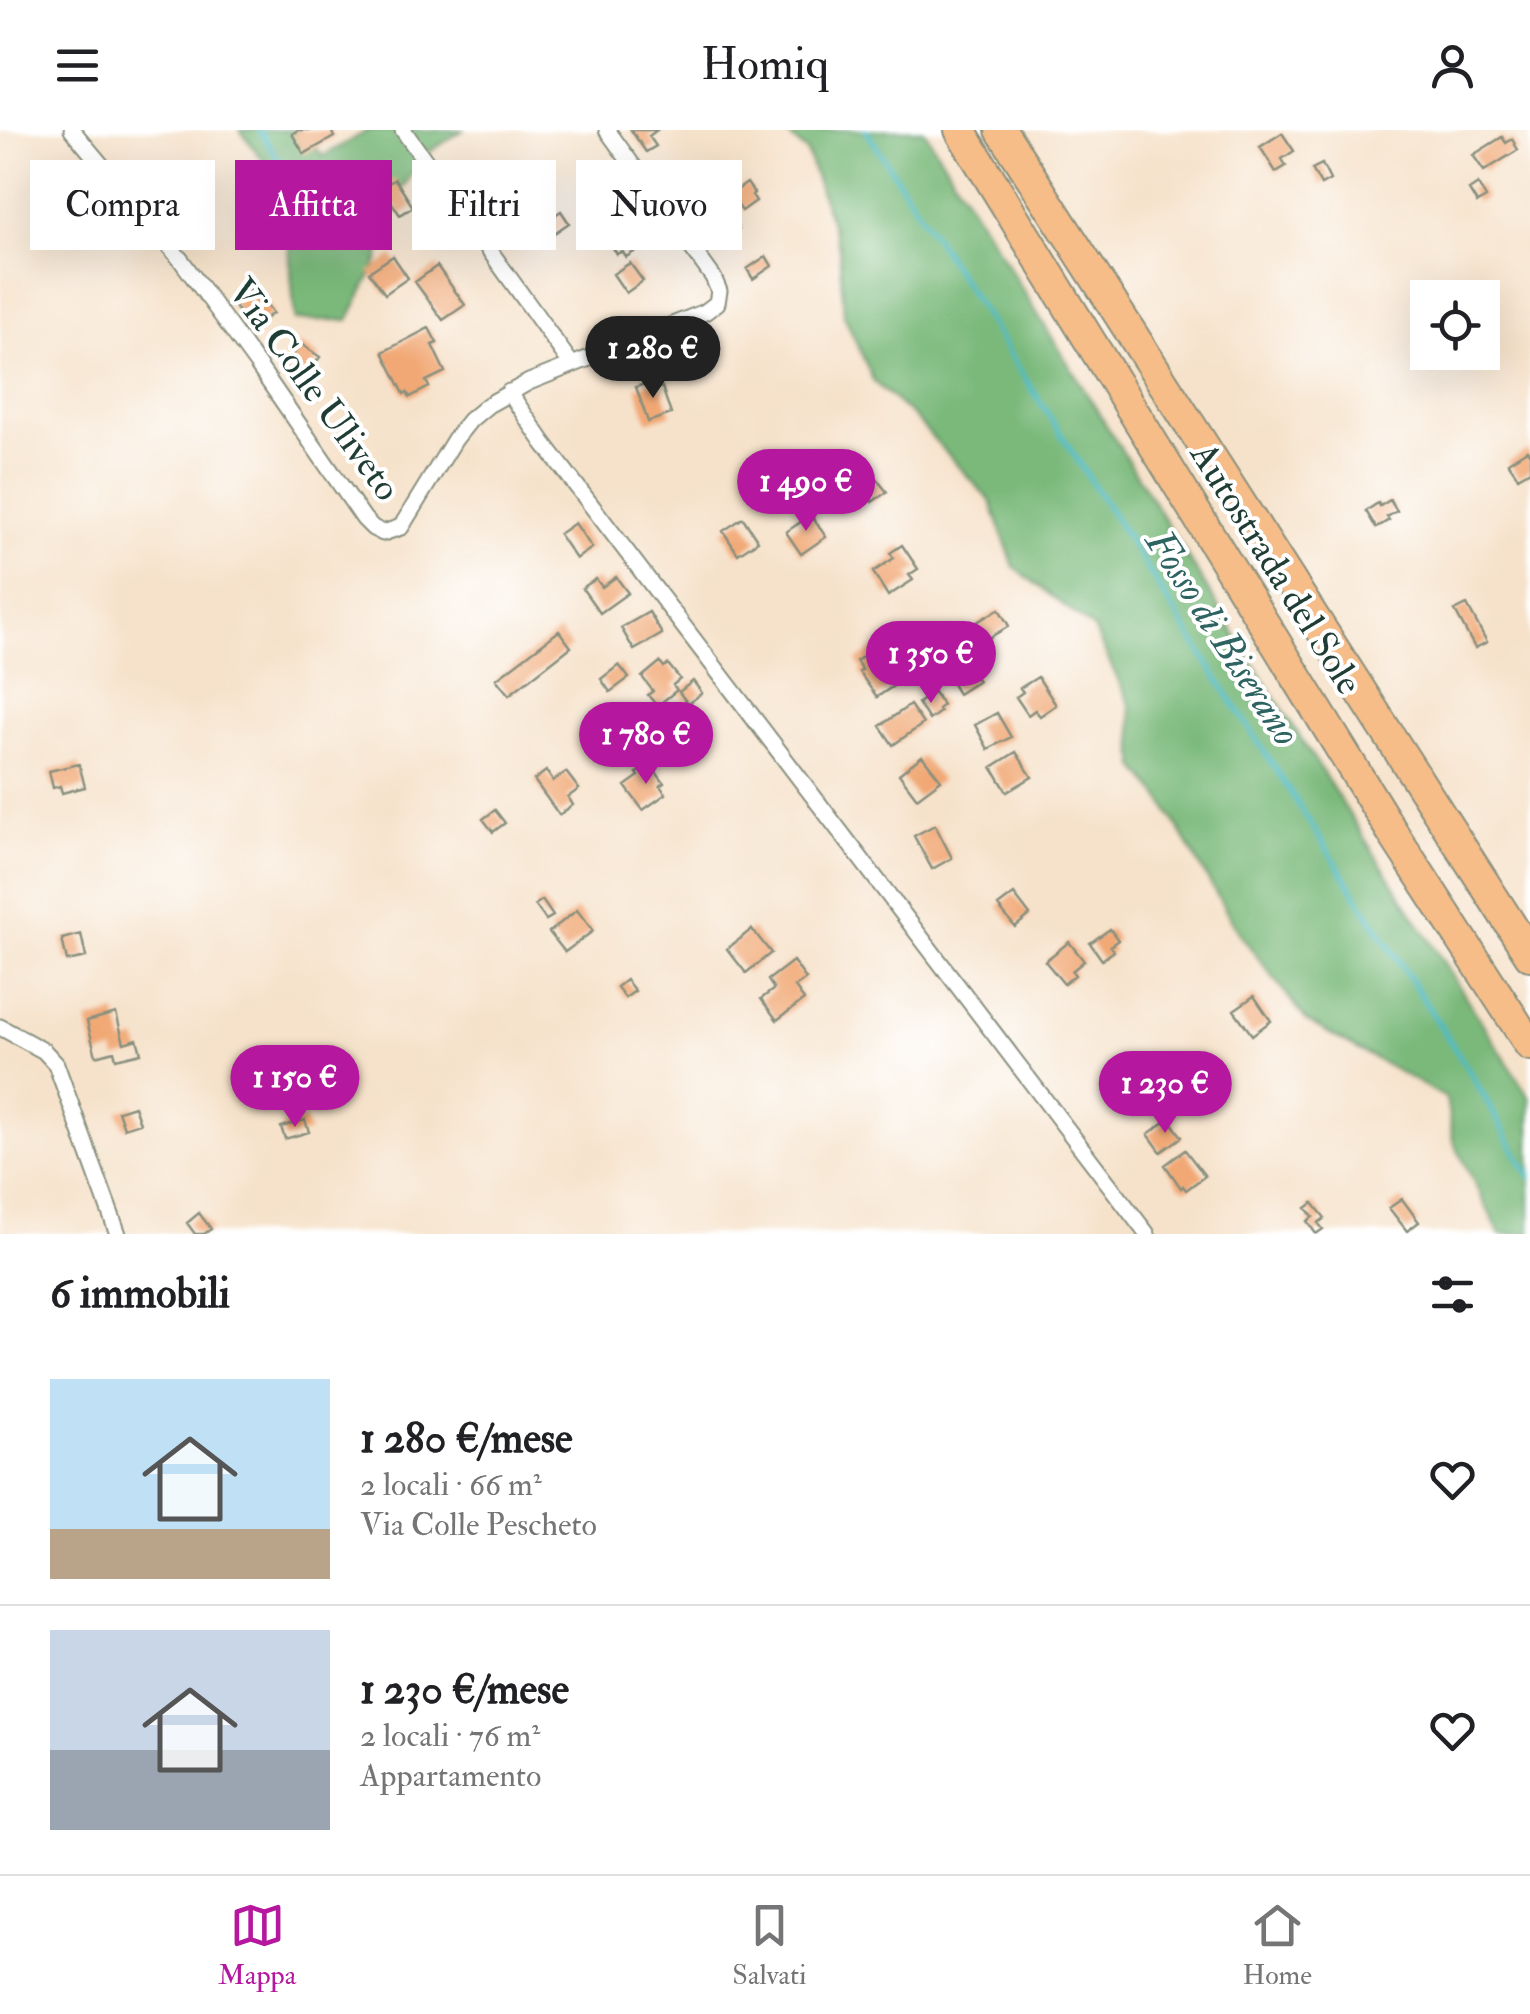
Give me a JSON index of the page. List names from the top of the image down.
{
  "streets": {
    "highway": ["Autostrada del Sole"],
    "street": ["Via Colle Uliveto"]
  },
  "water": ["Fosso di Biserano"],
  "page": {
    "header": "Homiq",
    "chip": [
      "Compra",
      "Affitta",
      "Filtri",
      "Nuovo"
    ],
    "price": [
      "1 280 €",
      "1 490 €",
      "1 350 €",
      "1 780 €",
      "1 150 €",
      "1 230 €"
    ],
    "heading": "6 immobili",
    "list": [
      {
        "name": "1 280 €/mese",
        "note": "2 locali · 66 m² · Via Colle Pescheto"
      },
      {
        "name": "1 230 €/mese",
        "note": "2 locali · 76 m² · Appartamento"
      }
    ],
    "tabs": ["Mappa", "Salvati", "Home"]
  }
}
